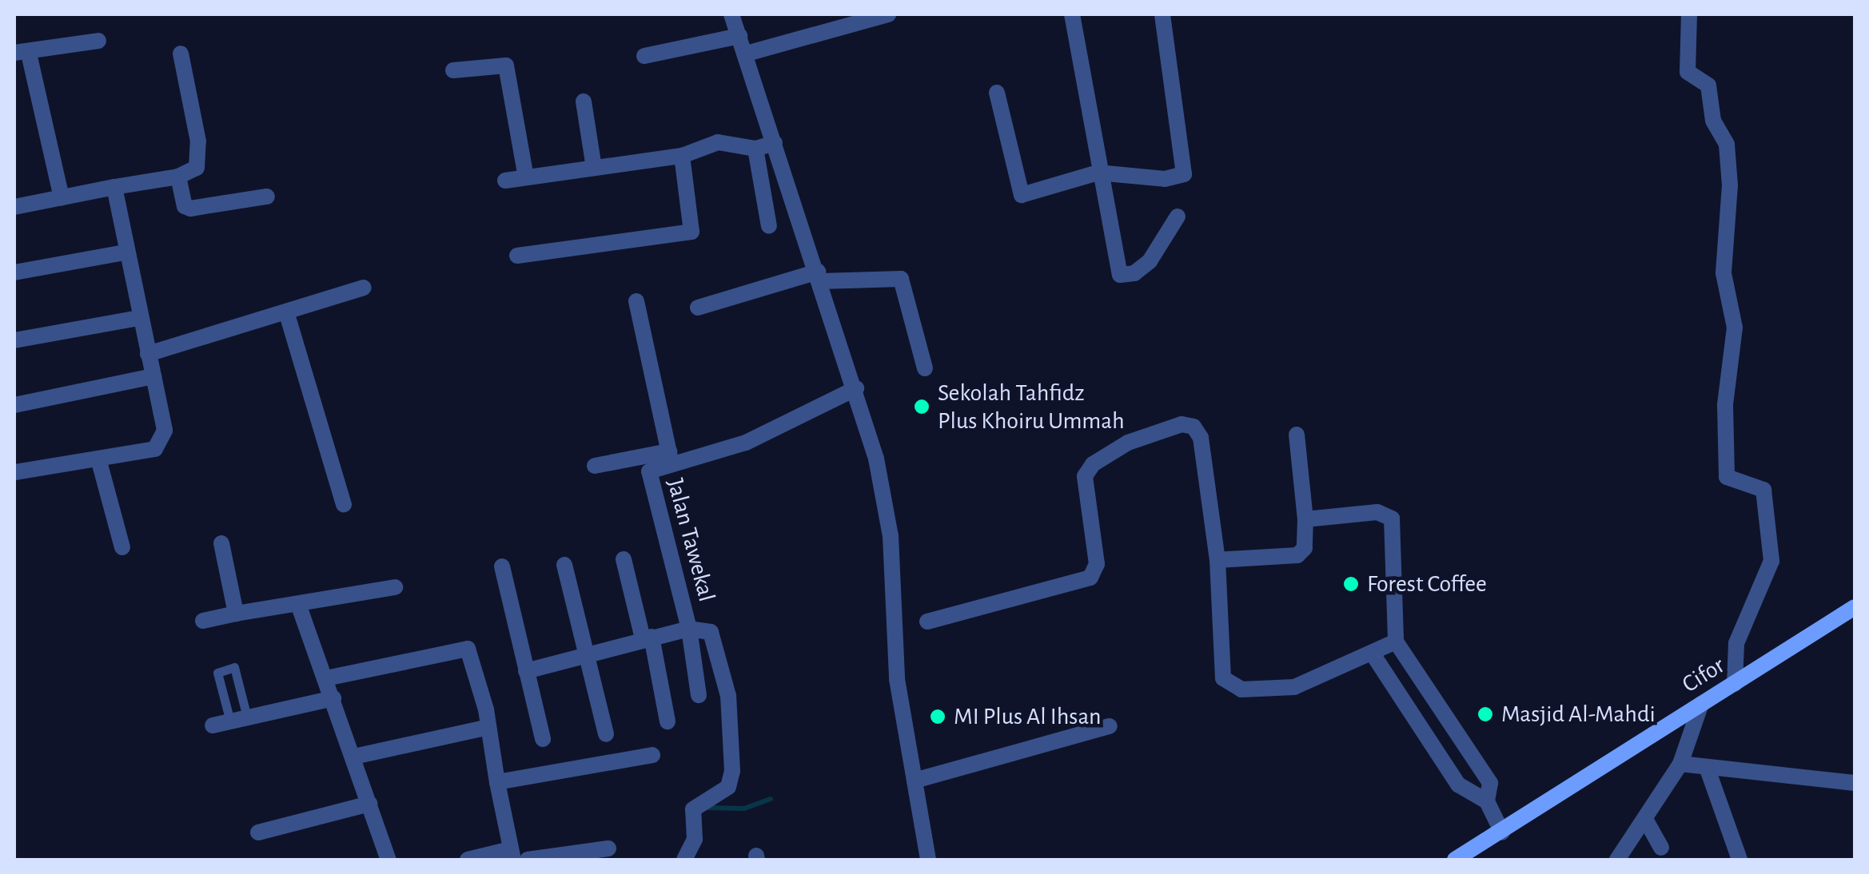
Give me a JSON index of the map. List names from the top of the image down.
{
  "streets": {
    "street": ["Jalan Tawekal", "Cifor"]
  },
  "places": [
    "Sekolah Tahfidz Plus Khoiru Ummah",
    "Forest Coffee",
    "Masjid Al-Mahdi",
    "MI Plus Al Ihsan"
  ]
}
